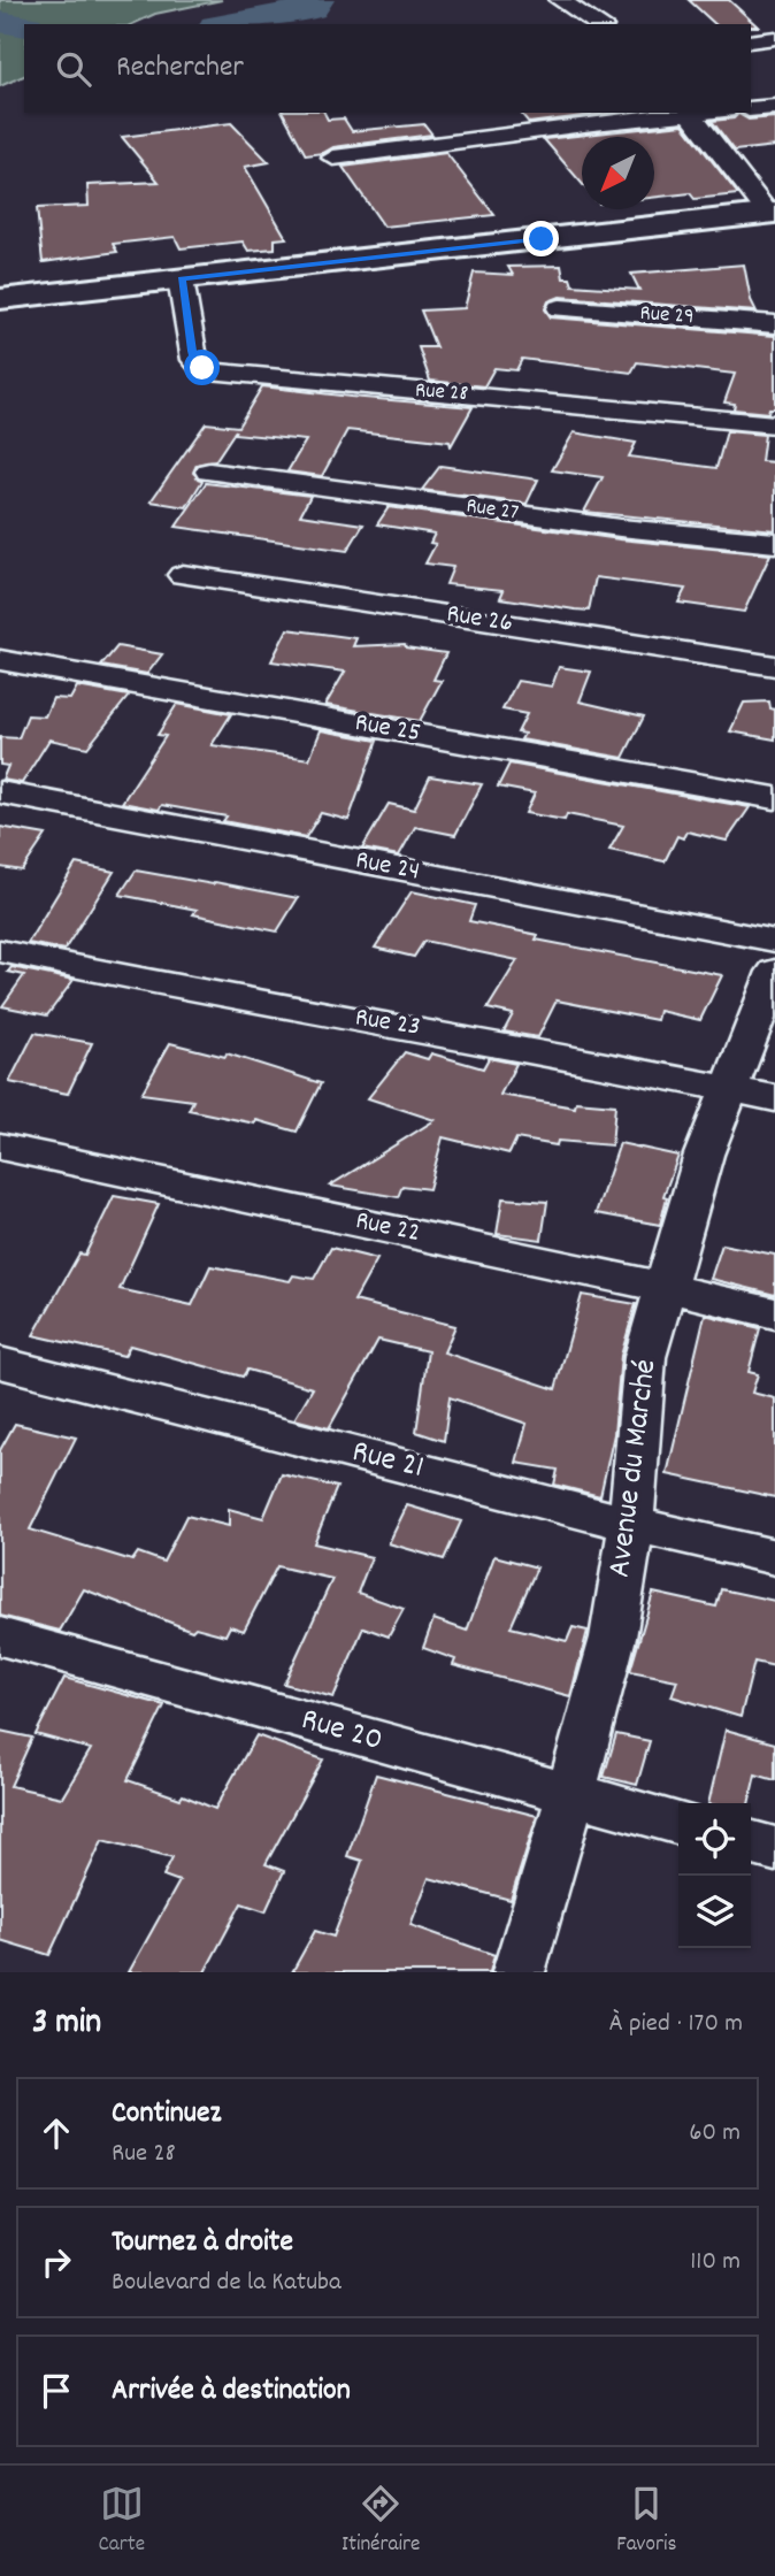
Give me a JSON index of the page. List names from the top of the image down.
{
  "streets": {
    "street": [
      "Rue 29",
      "Rue 28",
      "Rue 27",
      "Rue 26",
      "Rue 25",
      "Rue 24",
      "Rue 23",
      "Rue 22",
      "Rue 21",
      "Avenue du Marché",
      "Rue 20"
    ]
  },
  "crossings": [
    ["Rue 23", "Avenue du Marché"],
    ["Rue 22", "Avenue du Marché"],
    ["Rue 21", "Avenue du Marché"],
    ["Avenue du Marché", "Rue 20"]
  ],
  "north": "bottom left",
  "page": {
    "search": "Rechercher",
    "heading": ["3 min", "À pied · 170 m"],
    "list": [
      ["Continuez", "Rue 28", "60 m"],
      ["Tournez à droite", "Boulevard de la Katuba", "110 m"],
      "Arrivée à destination"
    ],
    "nav": ["Carte", "Itinéraire", "Favoris"]
  }
}
